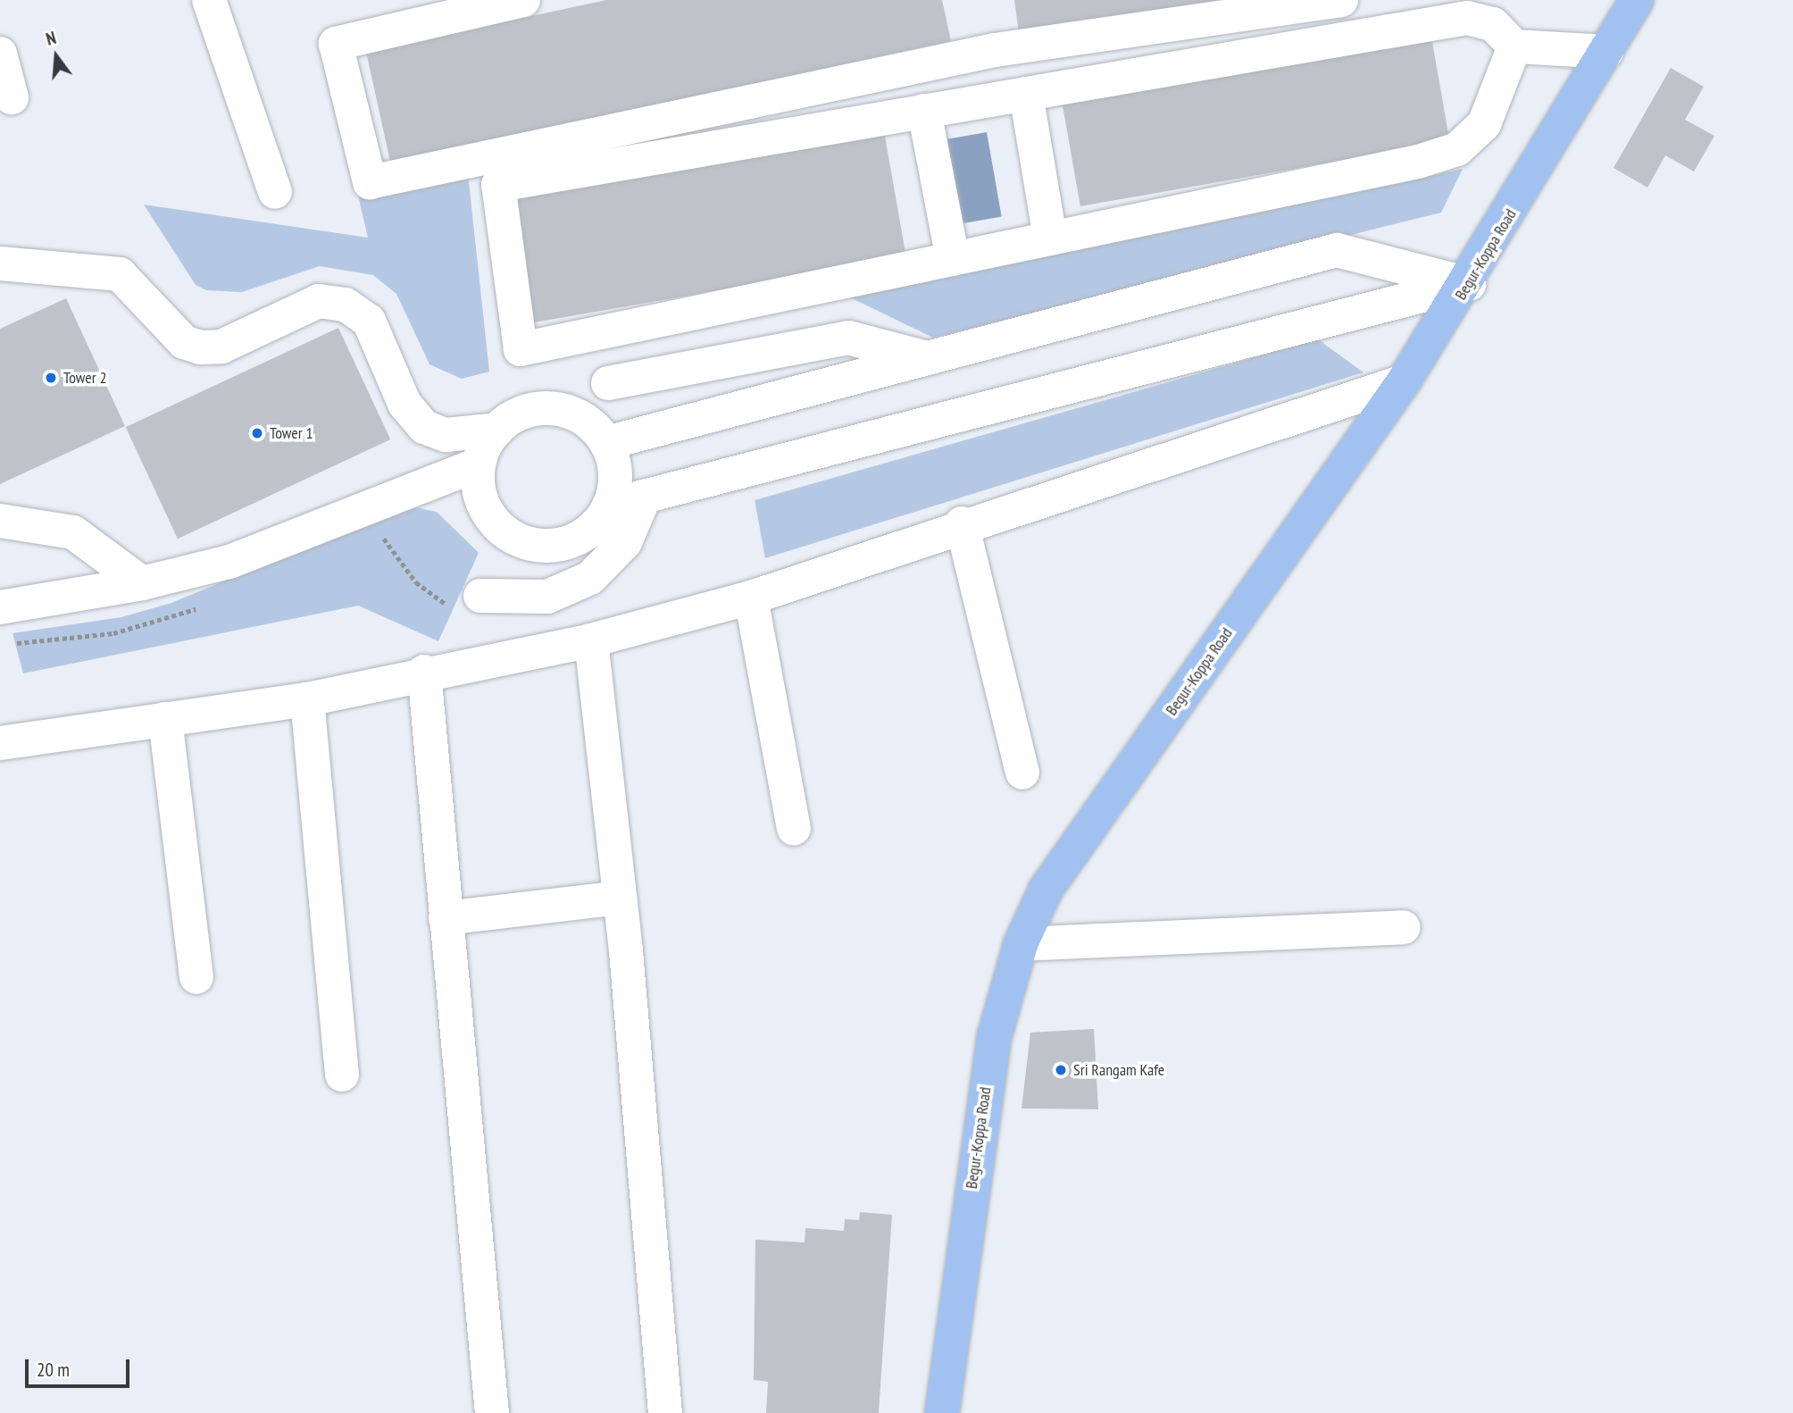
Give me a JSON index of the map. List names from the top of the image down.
{
  "streets": {
    "main road": ["Begur-Koppa Road"]
  },
  "places": ["Tower 2", "Tower 1", "Sri Rangam Kafe"],
  "scale_bar": "20 m",
  "north": "top"
}
